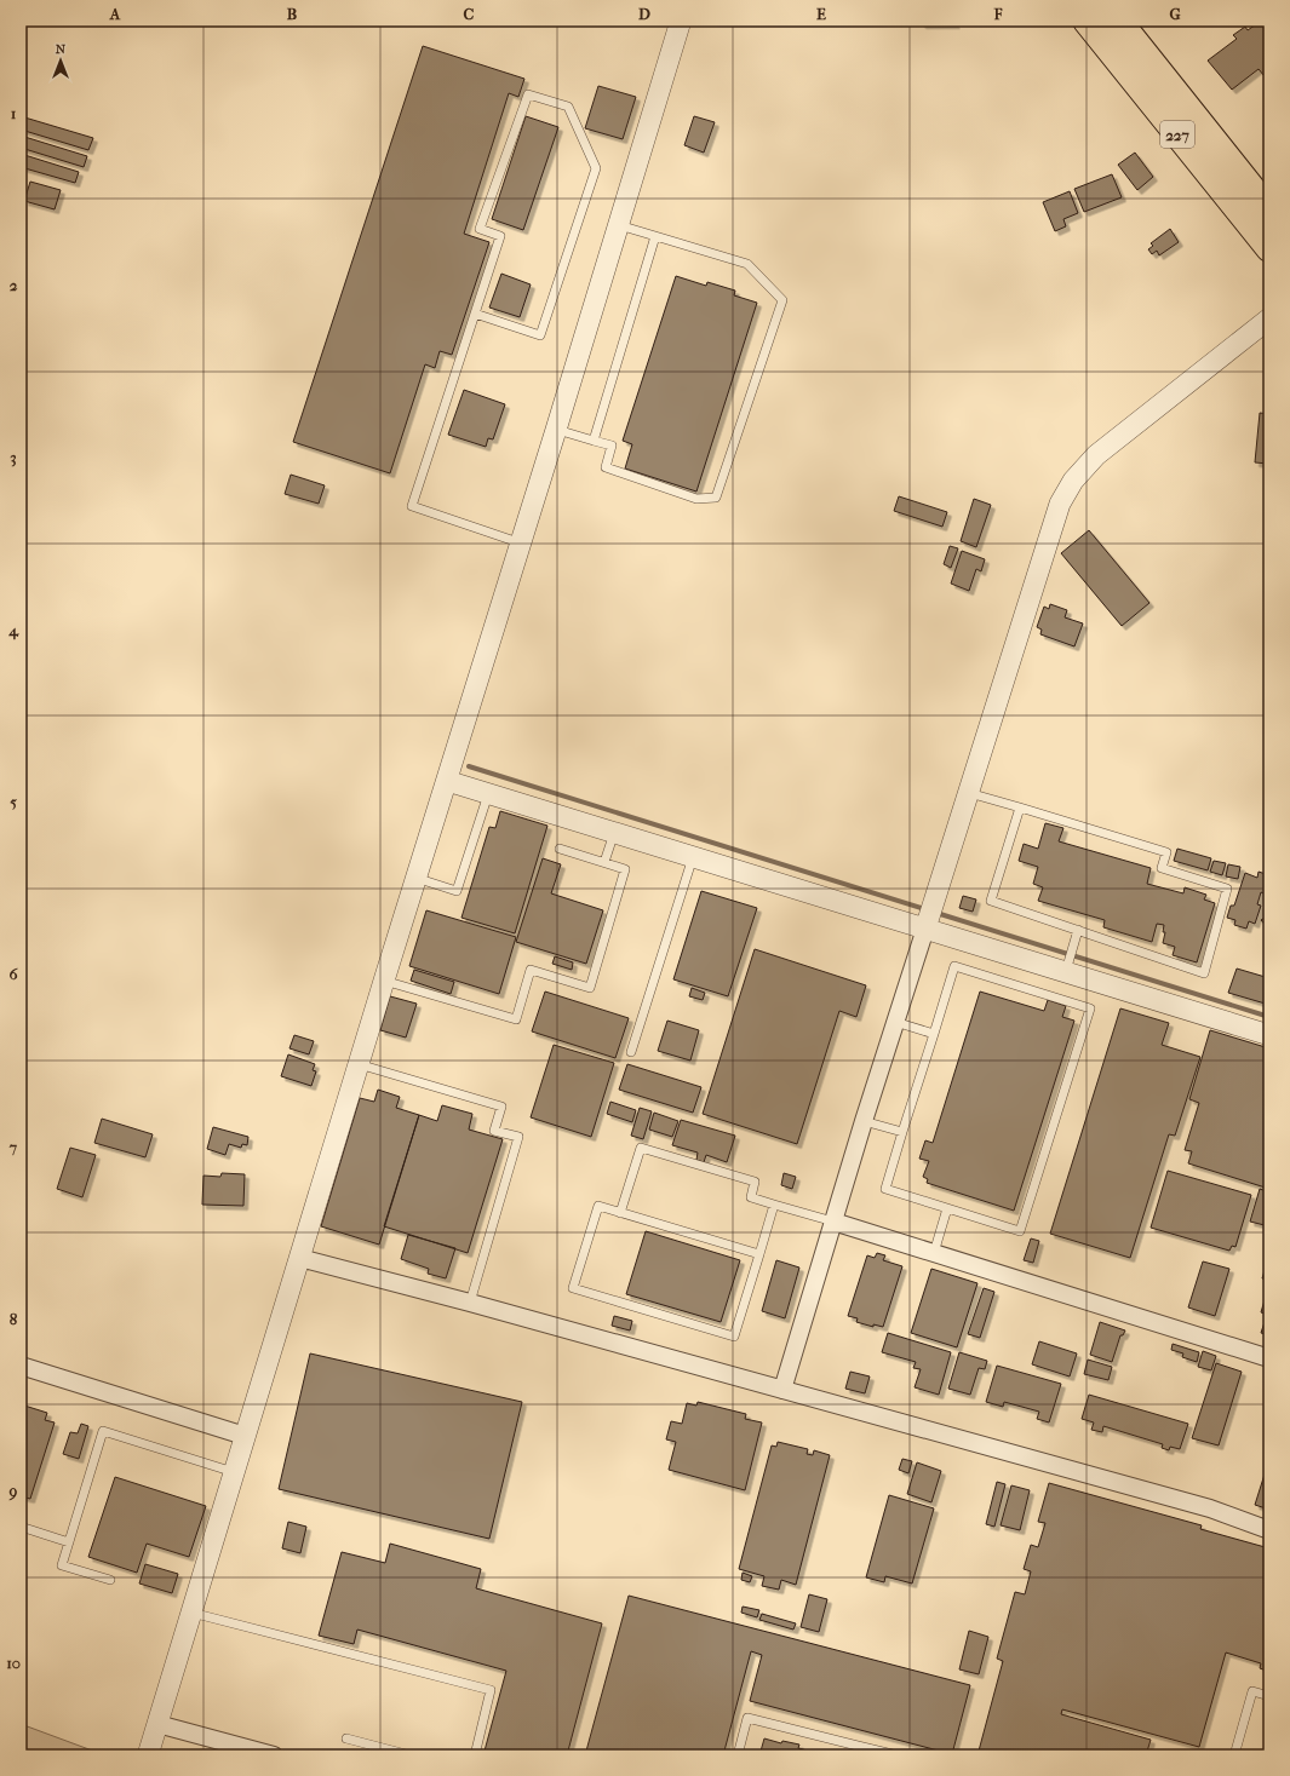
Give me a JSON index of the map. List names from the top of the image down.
{
  "streets": {
    "highway": ["227"]
  },
  "north": "top",
  "grid": {
    "columns": [
      "A",
      "B",
      "C",
      "D",
      "E",
      "F",
      "G"
    ],
    "rows": [
      "1",
      "2",
      "3",
      "4",
      "5",
      "6",
      "7",
      "8",
      "9",
      "10"
    ]
  }
}
